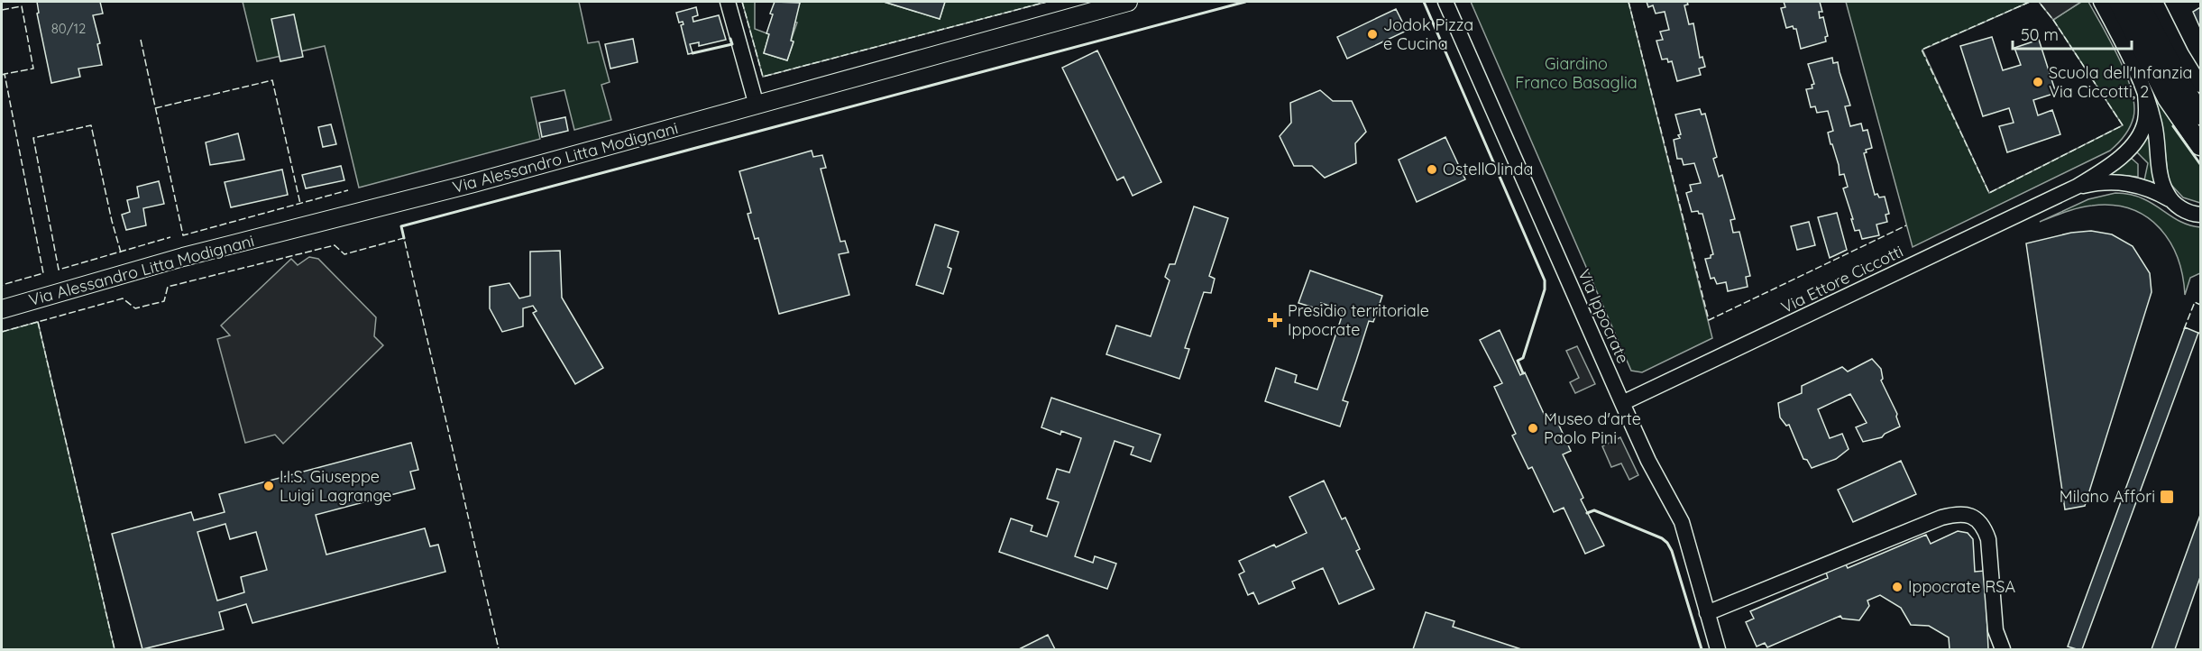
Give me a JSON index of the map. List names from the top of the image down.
{
  "streets": {
    "street": ["Via Alessandro Litta Modignani", "Via Ettore Ciccotti", "Via Ippocrate"]
  },
  "crossings": [
    ["Via Ettore Ciccotti", "Via Ippocrate"]
  ],
  "parks": ["Giardino Franco Basaglia"],
  "places": {
    "other": [
      "Jodok Pizza e Cucina",
      "Scuola dell'Infanzia Via Ciccotti, 2",
      "OstellOlinda",
      "Museo d'arte Paolo Pini",
      "I.I.S. Giuseppe Luigi Lagrange",
      "Ippocrate RSA"
    ],
    "health": ["Presidio territoriale Ippocrate"],
    "transit": ["Milano Affori"]
  },
  "house_numbers": ["80/12"],
  "scale_bar": "50 m"
}
